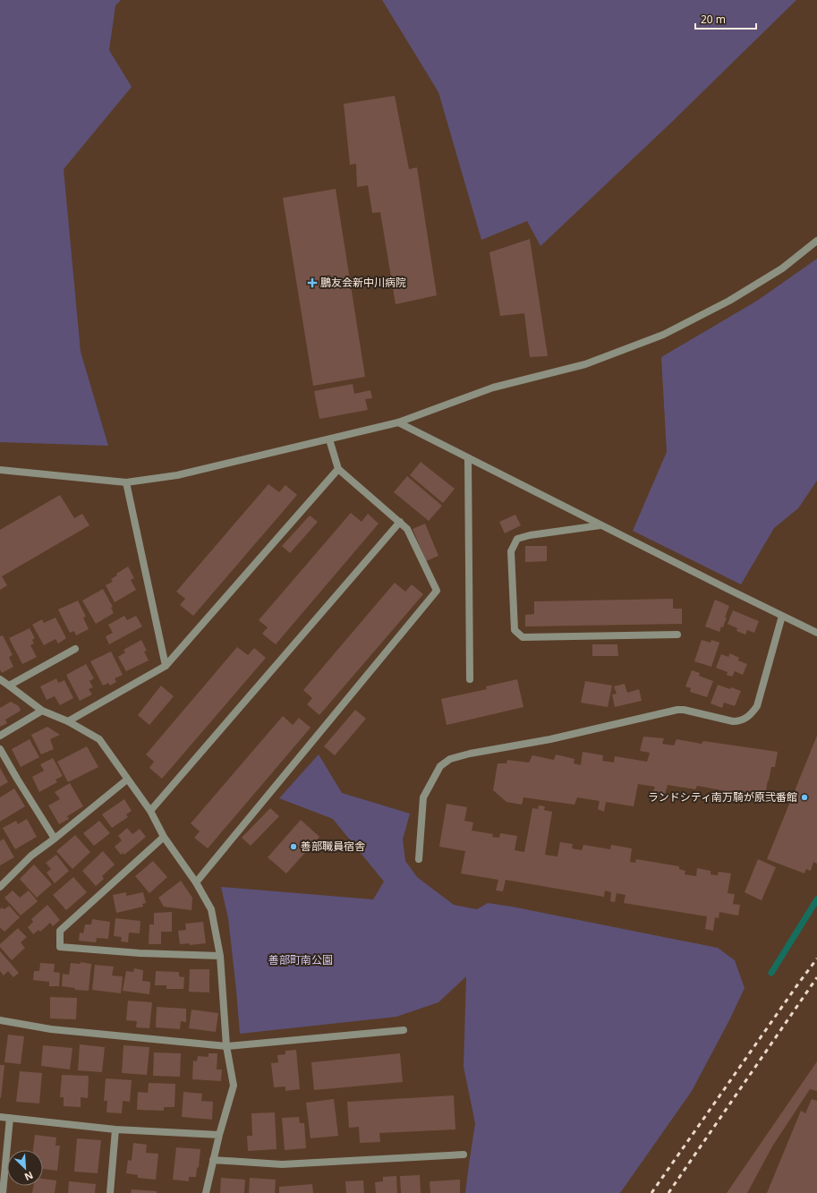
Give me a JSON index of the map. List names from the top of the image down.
{
  "parks": ["善部町南公園"],
  "places": {
    "health": ["鵬友会新中川病院"],
    "other": ["ランドシティ南万騎が原弐番館", "善部職員宿舎"]
  },
  "scale_bar": "20 m",
  "north": "bottom right"
}
